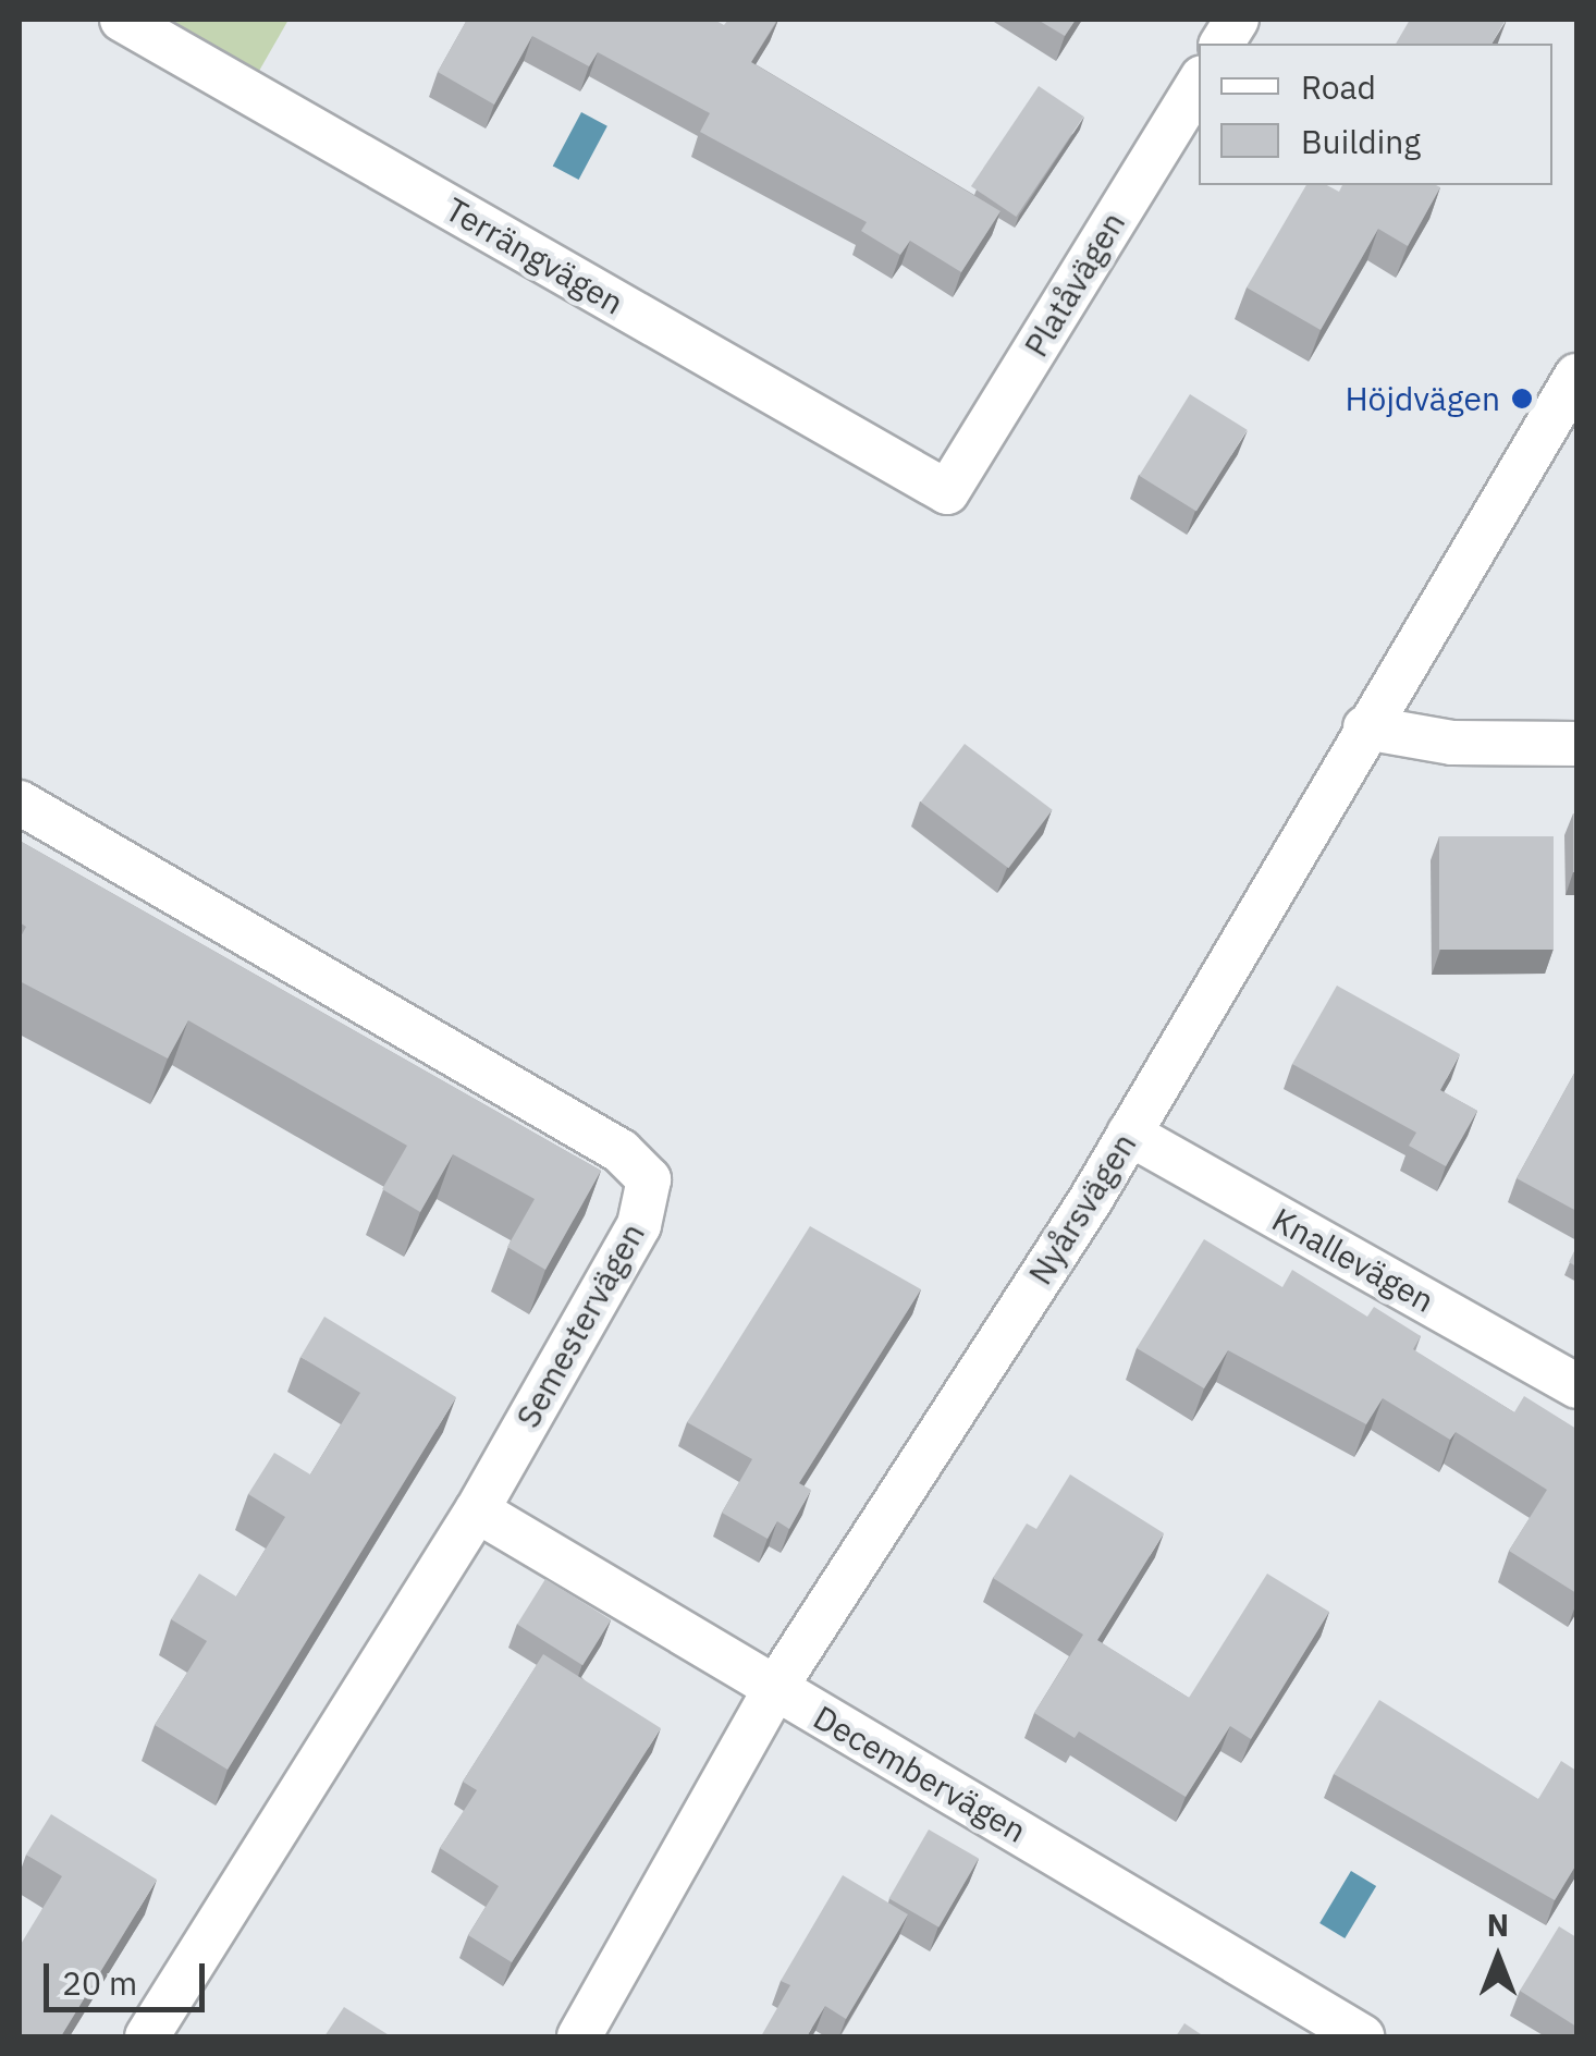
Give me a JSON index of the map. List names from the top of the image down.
{
  "streets": {
    "street": [
      "Terrängvägen",
      "Platåvägen",
      "Nyårsvägen",
      "Knallevägen",
      "Semestervägen",
      "Decembervägen"
    ]
  },
  "crossings": [
    ["Terrängvägen", "Platåvägen"],
    ["Nyårsvägen", "Knallevägen"],
    ["Nyårsvägen", "Decembervägen"],
    ["Semestervägen", "Decembervägen"]
  ],
  "places": ["Höjdvägen"],
  "legend": ["Road", "Building"],
  "scale_bar": "20 m",
  "north": "top"
}
